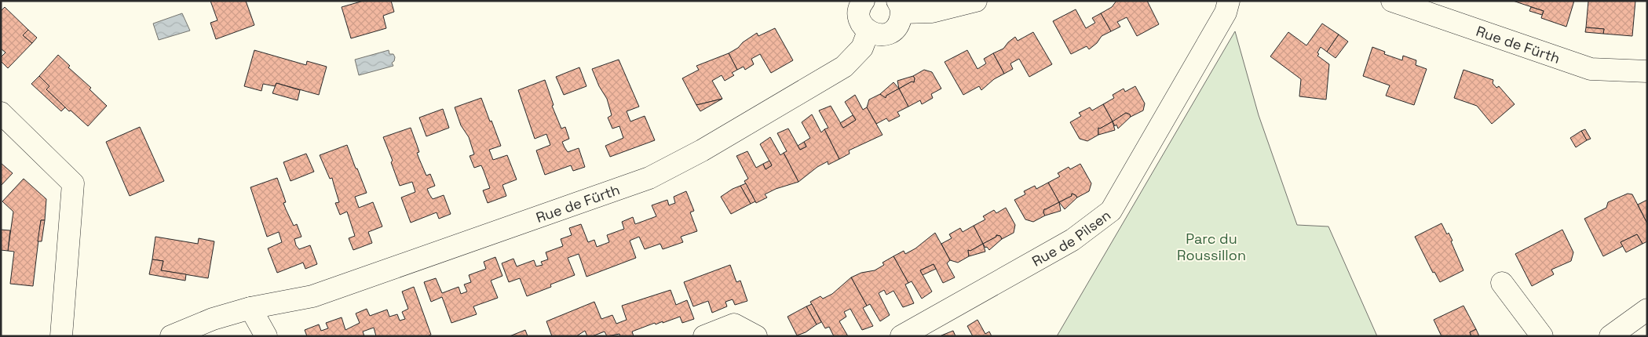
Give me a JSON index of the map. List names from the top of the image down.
{
  "streets": {
    "street": ["Rue de Fürth", "Rue de Pilsen"]
  },
  "parks": ["Parc du Roussillon"]
}
